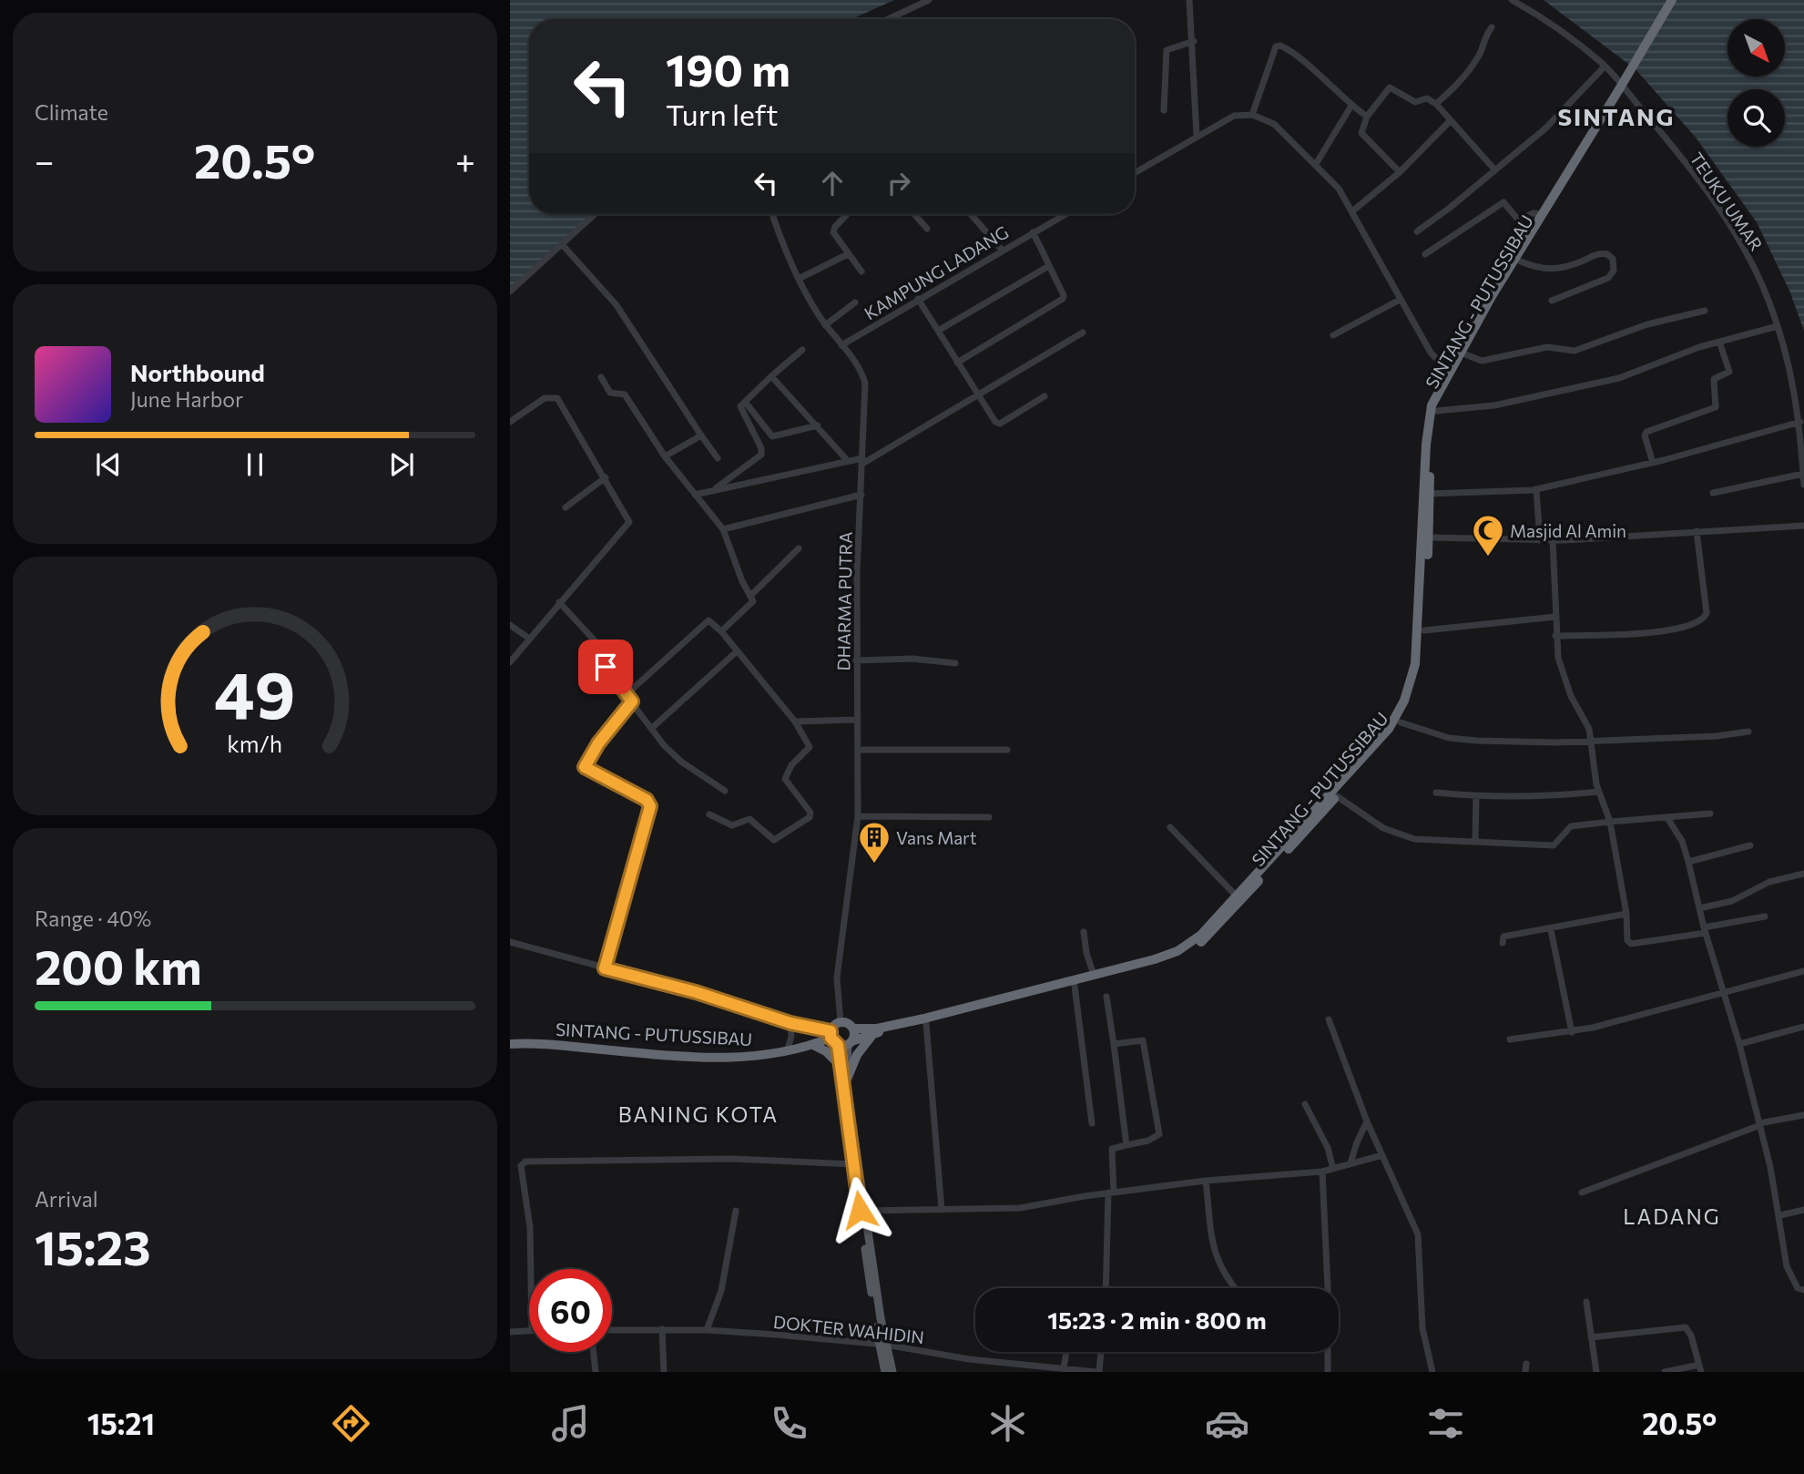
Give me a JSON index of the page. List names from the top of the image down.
{
  "streets": {
    "highway": ["SINTANG - PUTUSSIBAU"],
    "street": [
      "TEUKU UMAR",
      "KAMPUNG LADANG",
      "DHARMA PUTRA",
      "DOKTER WAHIDIN"
    ]
  },
  "crossings": [
    ["KAMPUNG LADANG", "DHARMA PUTRA"]
  ],
  "districts": ["SINTANG", "BANING KOTA", "LADANG"],
  "places": {
    "mosque": ["Masjid Al Amin"],
    "building": ["Vans Mart"]
  },
  "north": "bottom right",
  "page": {
    "tile": [
      "Climate",
      ["Range · 40%", "200 km"],
      ["Arrival", "15:23"]
    ],
    "turn": ["190 m", "Turn left"],
    "heat": ["−", "20.5°", "+"],
    "song": ["Northbound", "June Harbor"],
    "limit": "60",
    "trip": "15:23 · 2 min · 800 m",
    "tabs": ["15:21", "20.5°"],
    "gauge": ["49", "km/h"]
  }
}
